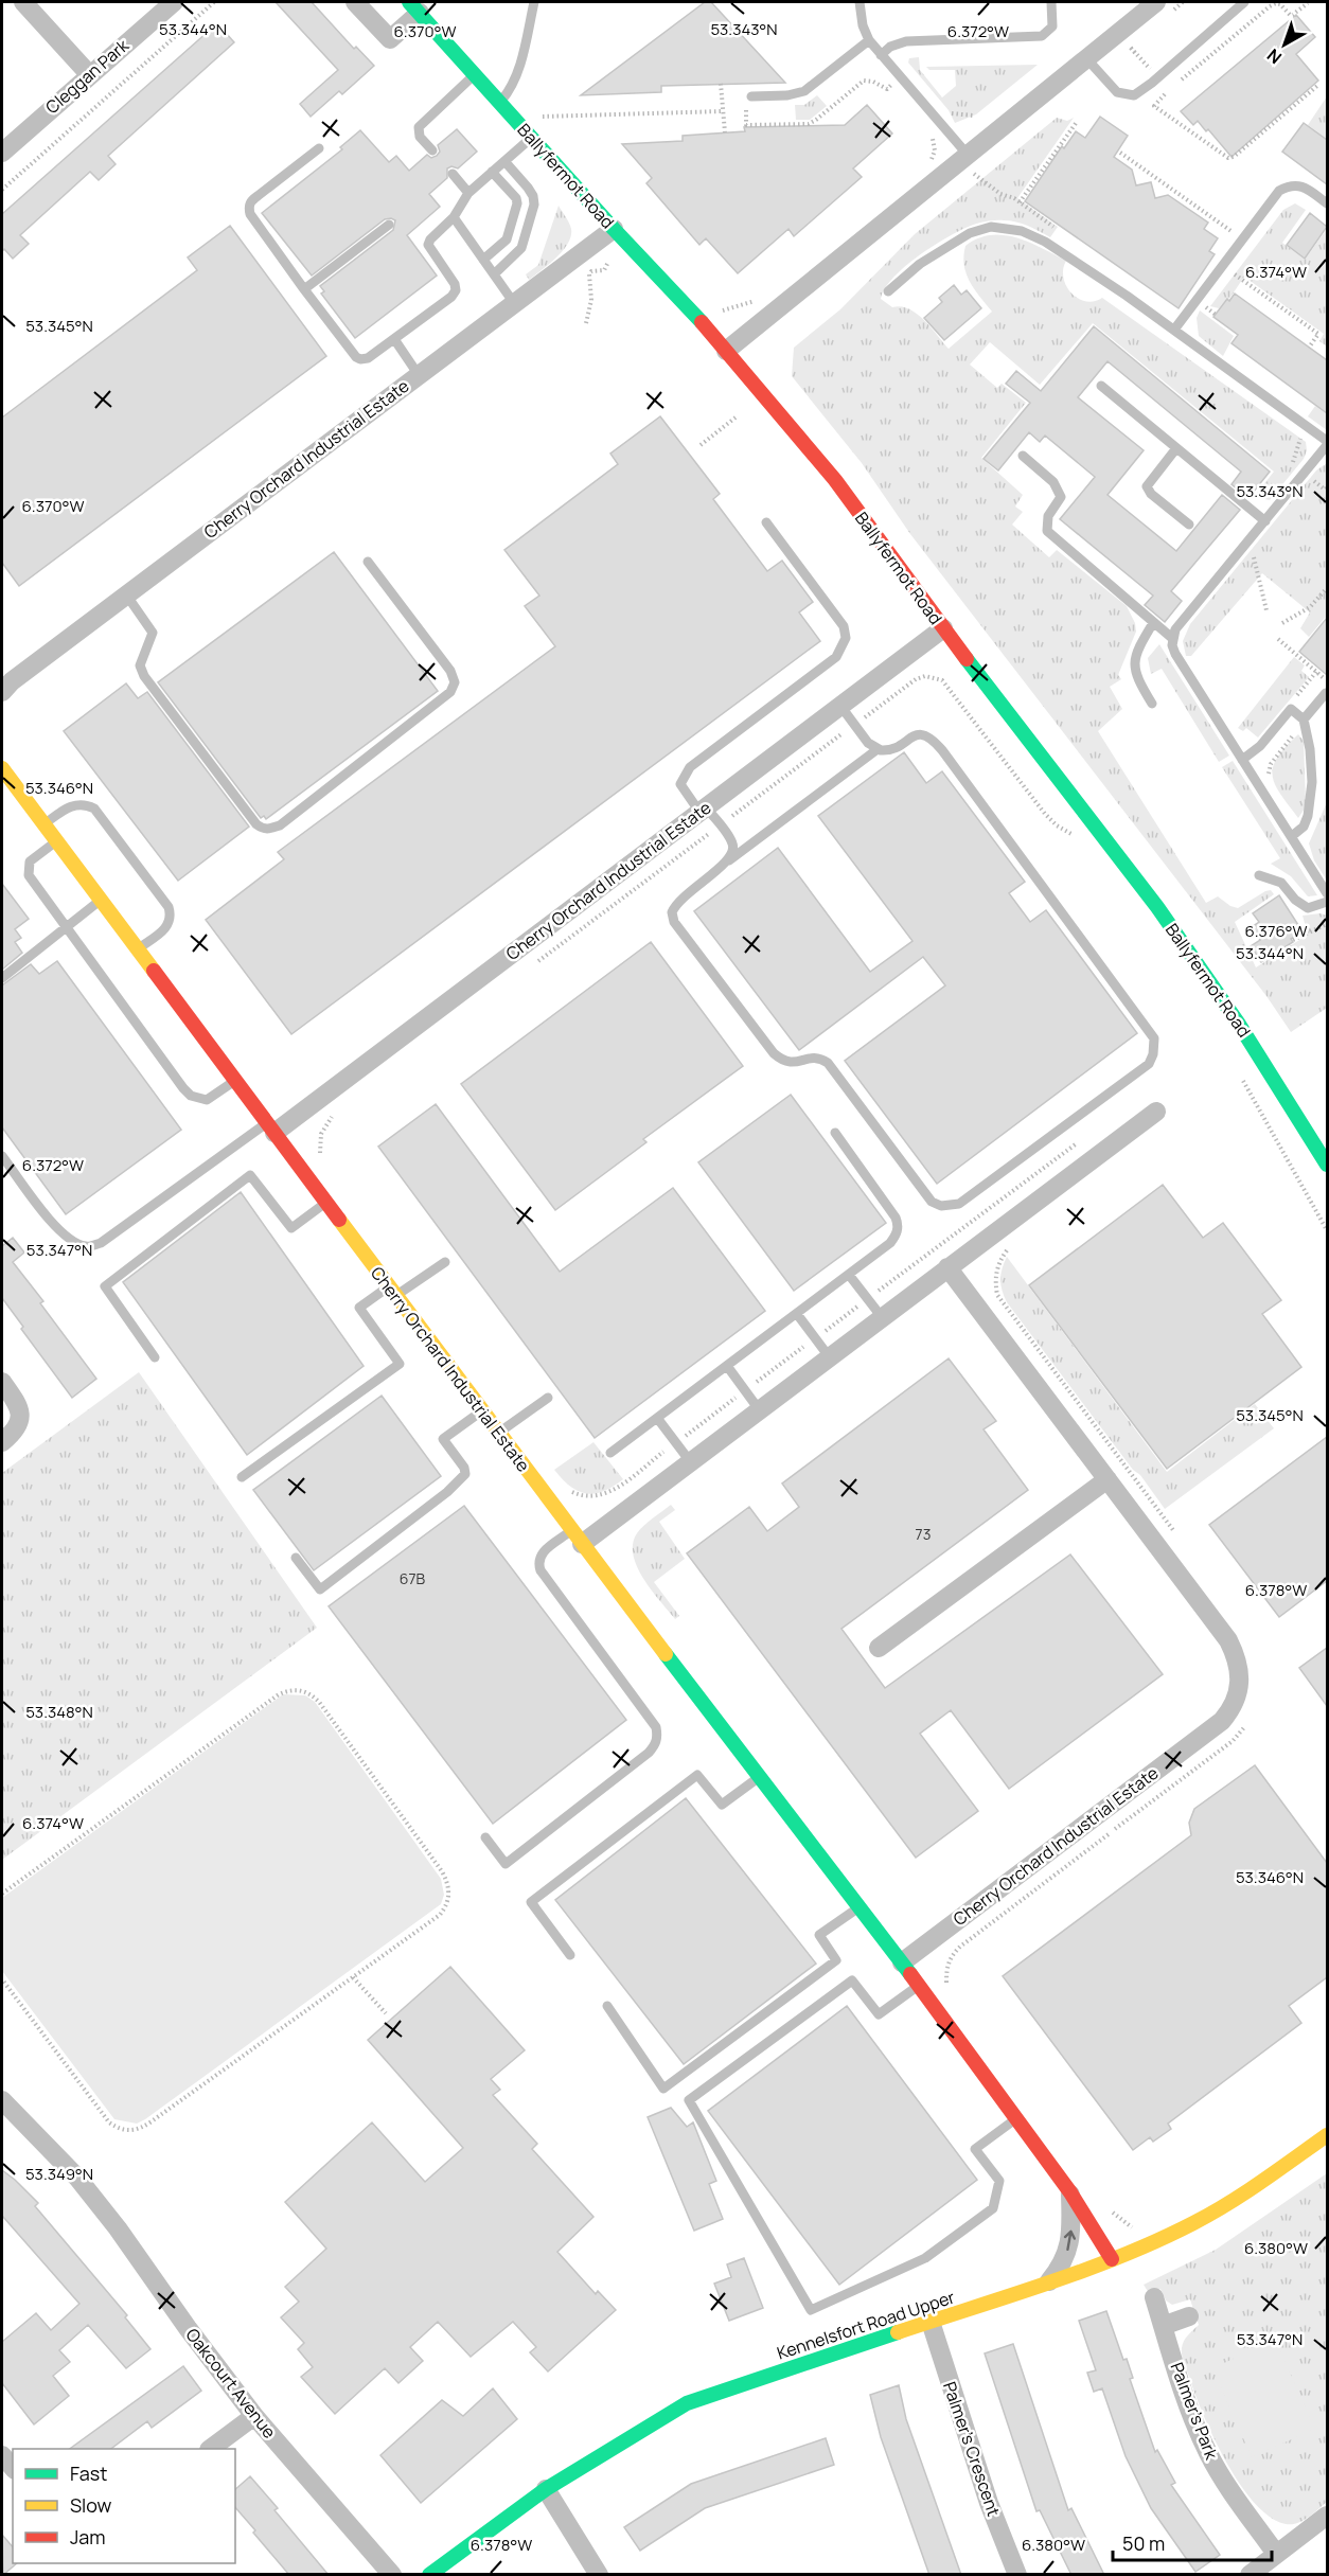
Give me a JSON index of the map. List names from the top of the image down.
{
  "streets": {
    "street": [
      "Cleggan Park",
      "Ballyfermot Road",
      "Cherry Orchard Industrial Estate",
      "Kennelsfort Road Upper",
      "Oakcourt Avenue",
      "Palmer's Park",
      "Palmer's Crescent"
    ]
  },
  "crossings": [
    ["Ballyfermot Road", "Cherry Orchard Industrial Estate"],
    ["Cherry Orchard Industrial Estate", "Kennelsfort Road Upper"],
    ["Kennelsfort Road Upper", "Palmer's Crescent"]
  ],
  "house_numbers": ["73", "67B"],
  "legend": ["Fast", "Slow", "Jam"],
  "scale_bar": "50 m",
  "north": "bottom left",
  "coordinates": [
    "53.344°N",
    "53.343°N",
    "6.370°W",
    "6.372°W",
    "6.374°W",
    "53.345°N",
    "53.346°N",
    "6.376°W",
    "53.347°N",
    "6.378°W",
    "53.348°N",
    "53.349°N",
    "6.380°W"
  ]
}
